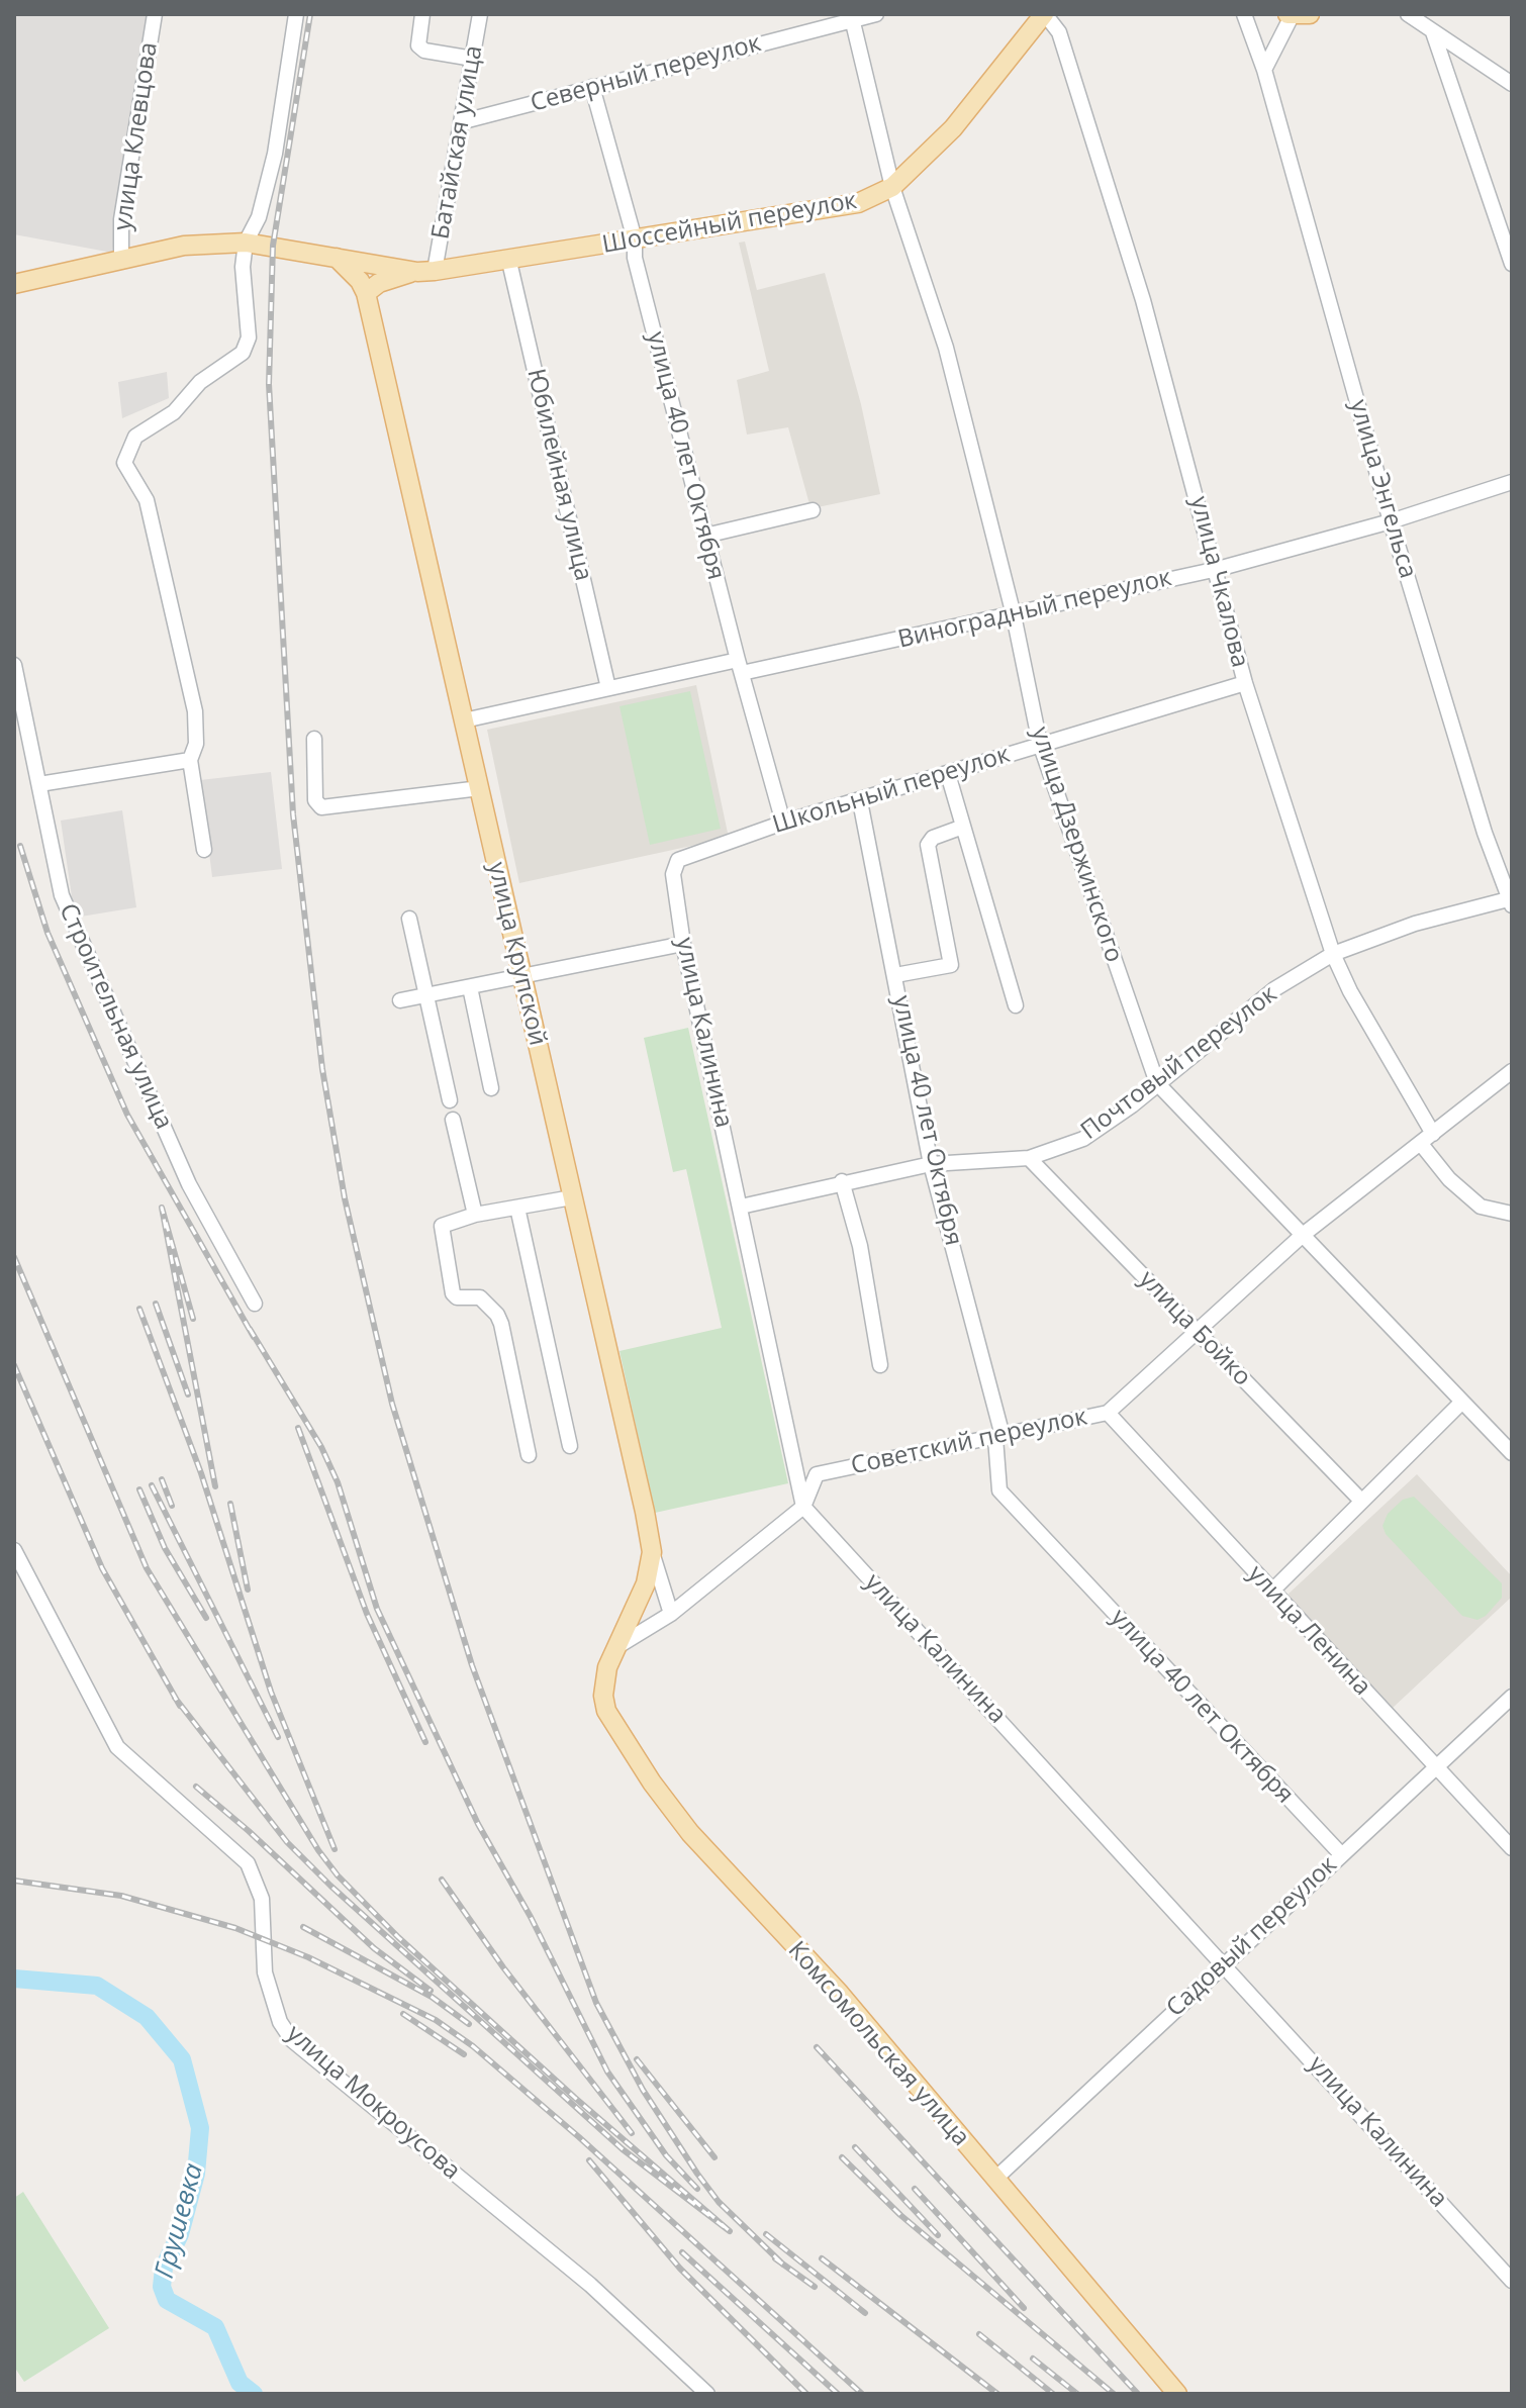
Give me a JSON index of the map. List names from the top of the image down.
{
  "streets": {
    "main road": ["Шоссейный переулок", "улица Крупской", "Комсомольская улица"],
    "street": [
      "Северный переулок",
      "улица Клевцова",
      "Батайская улица",
      "улица 40 лет Октября",
      "Юбилейная улица",
      "улица Энгельса",
      "улица Чкалова",
      "Виноградный переулок",
      "Школьный переулок",
      "улица Дзержинского",
      "Строительная улица",
      "улица Калинина",
      "Почтовый переулок",
      "улица Бойко",
      "Советский переулок",
      "улица Ленина",
      "Садовый переулок",
      "улица Мокроусова"
    ]
  },
  "crossings": [
    ["Северный переулок", "Батайская улица"],
    ["Северный переулок", "улица 40 лет Октября"],
    ["Северный переулок", "улица Дзержинского"],
    ["Батайская улица", "Шоссейный переулок"],
    ["Шоссейный переулок", "улица 40 лет Октября"],
    ["Шоссейный переулок", "Юбилейная улица"],
    ["Шоссейный переулок", "улица Чкалова"],
    ["Шоссейный переулок", "улица Дзержинского"],
    ["Шоссейный переулок", "улица Крупской"],
    ["улица 40 лет Октября", "Виноградный переулок"],
    ["улица 40 лет Октября", "Школьный переулок"],
    ["улица 40 лет Октября", "Почтовый переулок"],
    ["улица 40 лет Октября", "Советский переулок"],
    ["улица 40 лет Октября", "Садовый переулок"],
    ["Юбилейная улица", "Виноградный переулок"],
    ["улица Энгельса", "Виноградный переулок"],
    ["улица Энгельса", "Почтовый переулок"],
    ["улица Чкалова", "Виноградный переулок"],
    ["улица Чкалова", "Школьный переулок"],
    ["улица Чкалова", "Почтовый переулок"],
    ["улица Чкалова", "Советский переулок"],
    ["Виноградный переулок", "улица Дзержинского"],
    ["Виноградный переулок", "улица Крупской"],
    ["Школьный переулок", "улица Дзержинского"],
    ["Школьный переулок", "улица Калинина"],
    ["улица Дзержинского", "Почтовый переулок"],
    ["улица Дзержинского", "Советский переулок"],
    ["улица Крупской", "Советский переулок"],
    ["улица Крупской", "Комсомольская улица"],
    ["улица Калинина", "Почтовый переулок"],
    ["улица Калинина", "Советский переулок"],
    ["улица Калинина", "Садовый переулок"],
    ["Почтовый переулок", "улица Бойко"],
    ["улица Бойко", "Советский переулок"],
    ["Советский переулок", "улица Ленина"],
    ["улица Ленина", "Садовый переулок"],
    ["Садовый переулок", "Комсомольская улица"]
  ],
  "water": ["Грушевка"]
}
